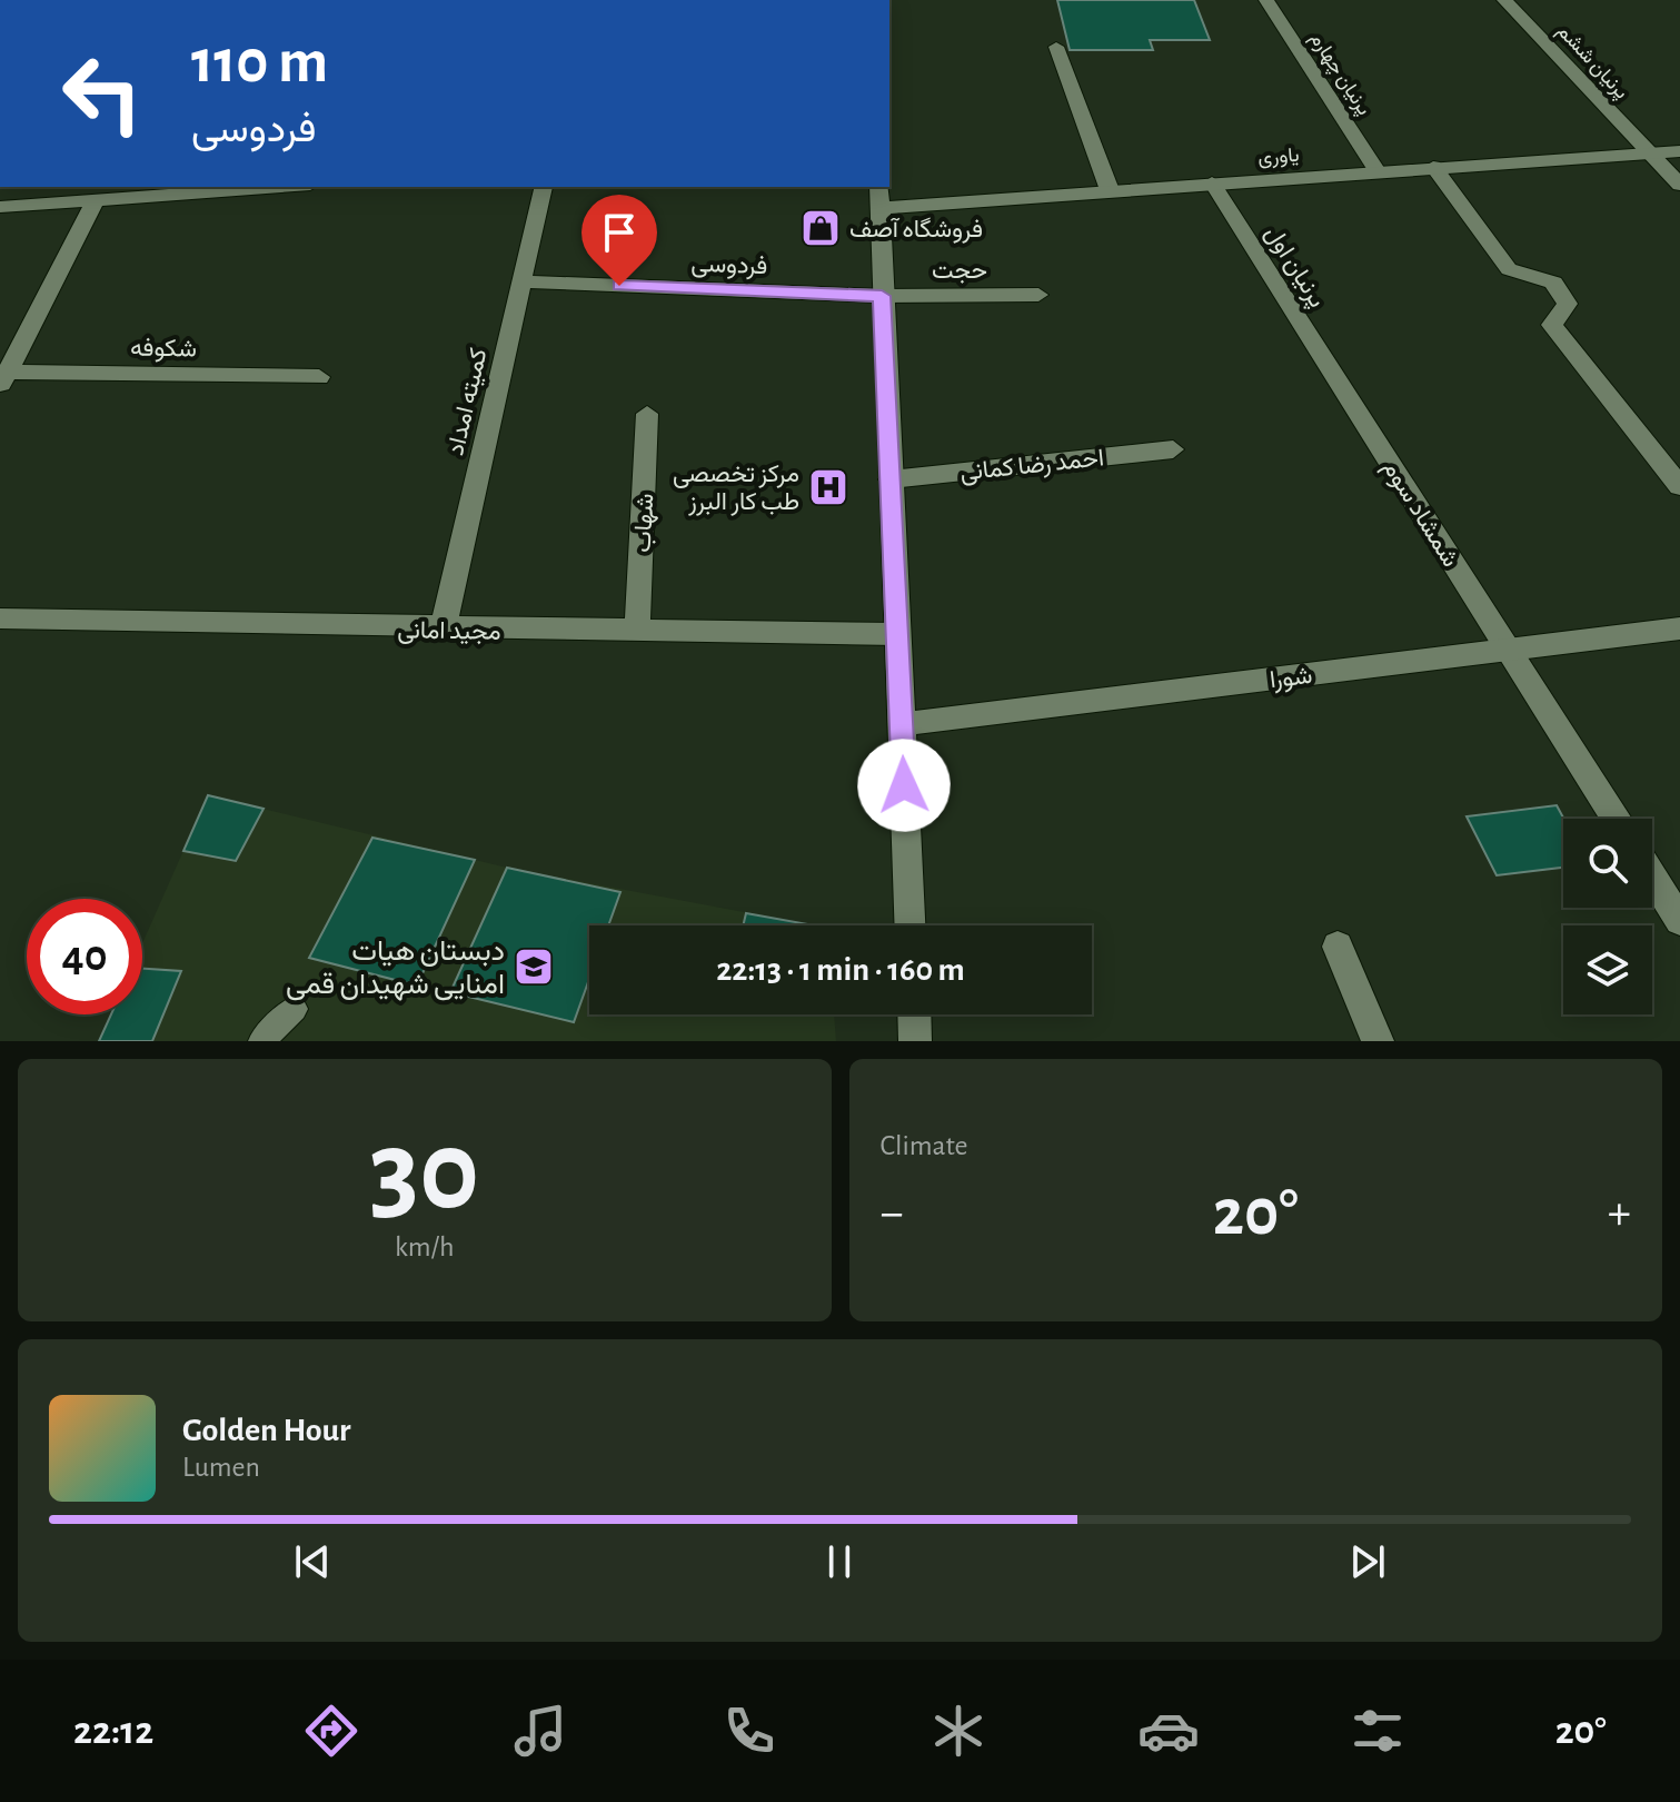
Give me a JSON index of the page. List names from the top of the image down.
{
  "streets": {
    "street": [
      "پرنیان ششم",
      "پرنیان چهارم",
      "یاوری",
      "فردوسی",
      "پرنیان اول",
      "حجت",
      "شکوفه",
      "کمیته امداد",
      "احمد رضا کمانی",
      "شمشاد سوم",
      "شهاب",
      "مجید امانی",
      "شورا"
    ]
  },
  "crossings": [
    ["پرنیان ششم", "یاوری"],
    ["پرنیان چهارم", "یاوری"],
    ["یاوری", "پرنیان اول"],
    ["فردوسی", "حجت"],
    ["فردوسی", "کمیته امداد"],
    ["پرنیان اول", "شمشاد سوم"],
    ["کمیته امداد", "مجید امانی"],
    ["شمشاد سوم", "شورا"],
    ["شهاب", "مجید امانی"]
  ],
  "places": {
    "shop": ["فروشگاه آصف"],
    "hospital": ["مرکز تخصصی طب کار البرز"],
    "school or university": ["دبستان هیات امنایی شهیدان قمی"]
  },
  "page": {
    "turn": ["110 m", "فردوسی"],
    "limit": "40",
    "trip": "22:13 · 1 min · 160 m",
    "tile": [
      ["30", "km/h"],
      "Climate"
    ],
    "heat": ["−", "20°", "+"],
    "song": ["Golden Hour", "Lumen"],
    "tabs": ["22:12", "20°"]
  }
}
